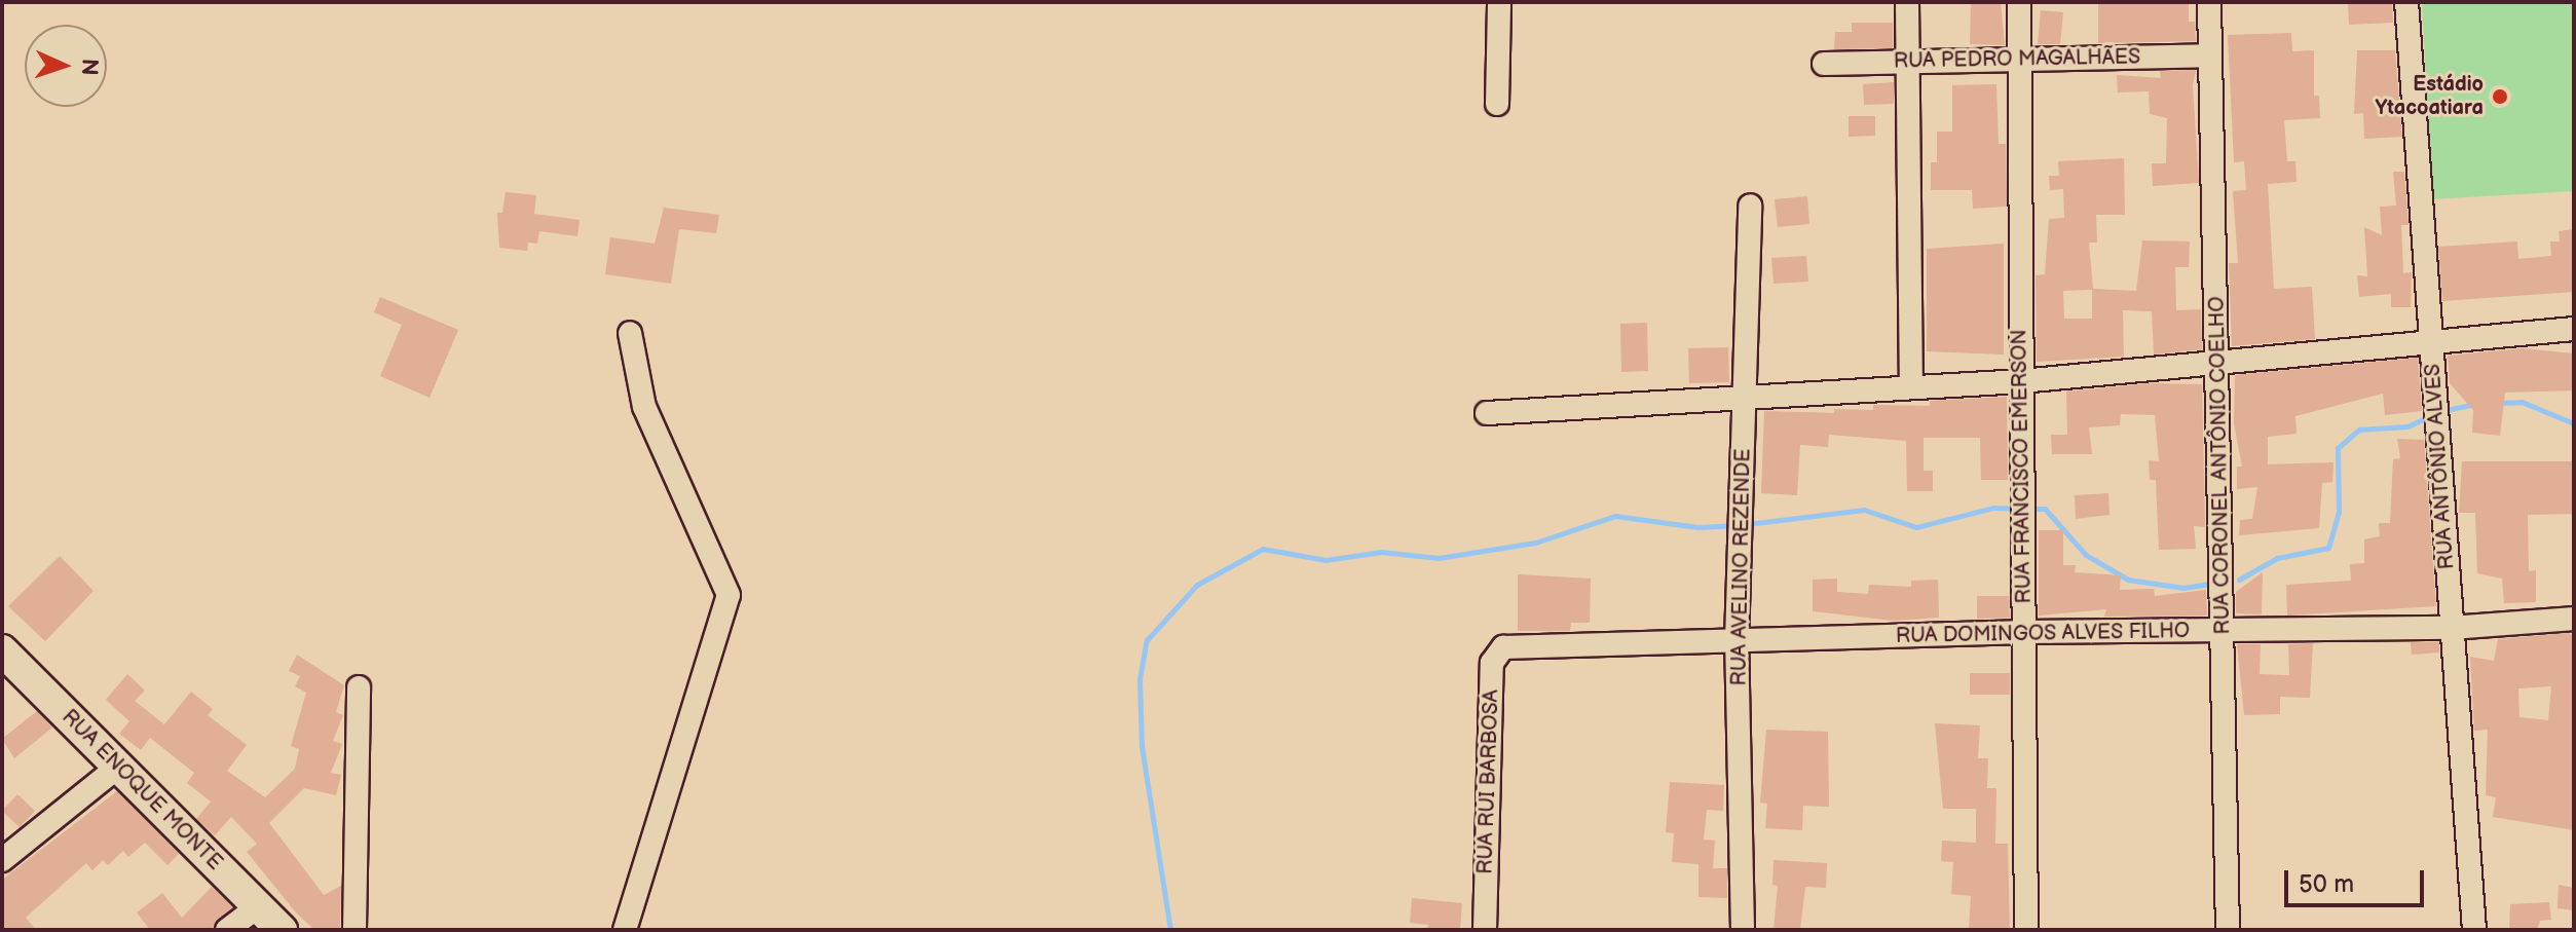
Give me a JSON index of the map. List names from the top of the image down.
{
  "streets": {
    "main road": ["RUA ENOQUE MONTE"],
    "street": [
      "RUA PEDRO MAGALHÃES",
      "RUA CORONEL ANTÔNIO COELHO",
      "RUA FRANCISCO EMERSON",
      "RUA ANTÔNIO ALVES",
      "RUA AVELINO REZENDE",
      "RUA DOMINGOS ALVES FILHO",
      "RUA RUI BARBOSA"
    ]
  },
  "crossings": [
    ["RUA PEDRO MAGALHÃES", "RUA CORONEL ANTÔNIO COELHO"],
    ["RUA PEDRO MAGALHÃES", "RUA FRANCISCO EMERSON"],
    ["RUA CORONEL ANTÔNIO COELHO", "RUA DOMINGOS ALVES FILHO"],
    ["RUA FRANCISCO EMERSON", "RUA DOMINGOS ALVES FILHO"],
    ["RUA ANTÔNIO ALVES", "RUA DOMINGOS ALVES FILHO"],
    ["RUA AVELINO REZENDE", "RUA DOMINGOS ALVES FILHO"],
    ["RUA DOMINGOS ALVES FILHO", "RUA RUI BARBOSA"]
  ],
  "places": ["Estádio Ytacoatiara"],
  "scale_bar": "50 m",
  "north": "right"
}
